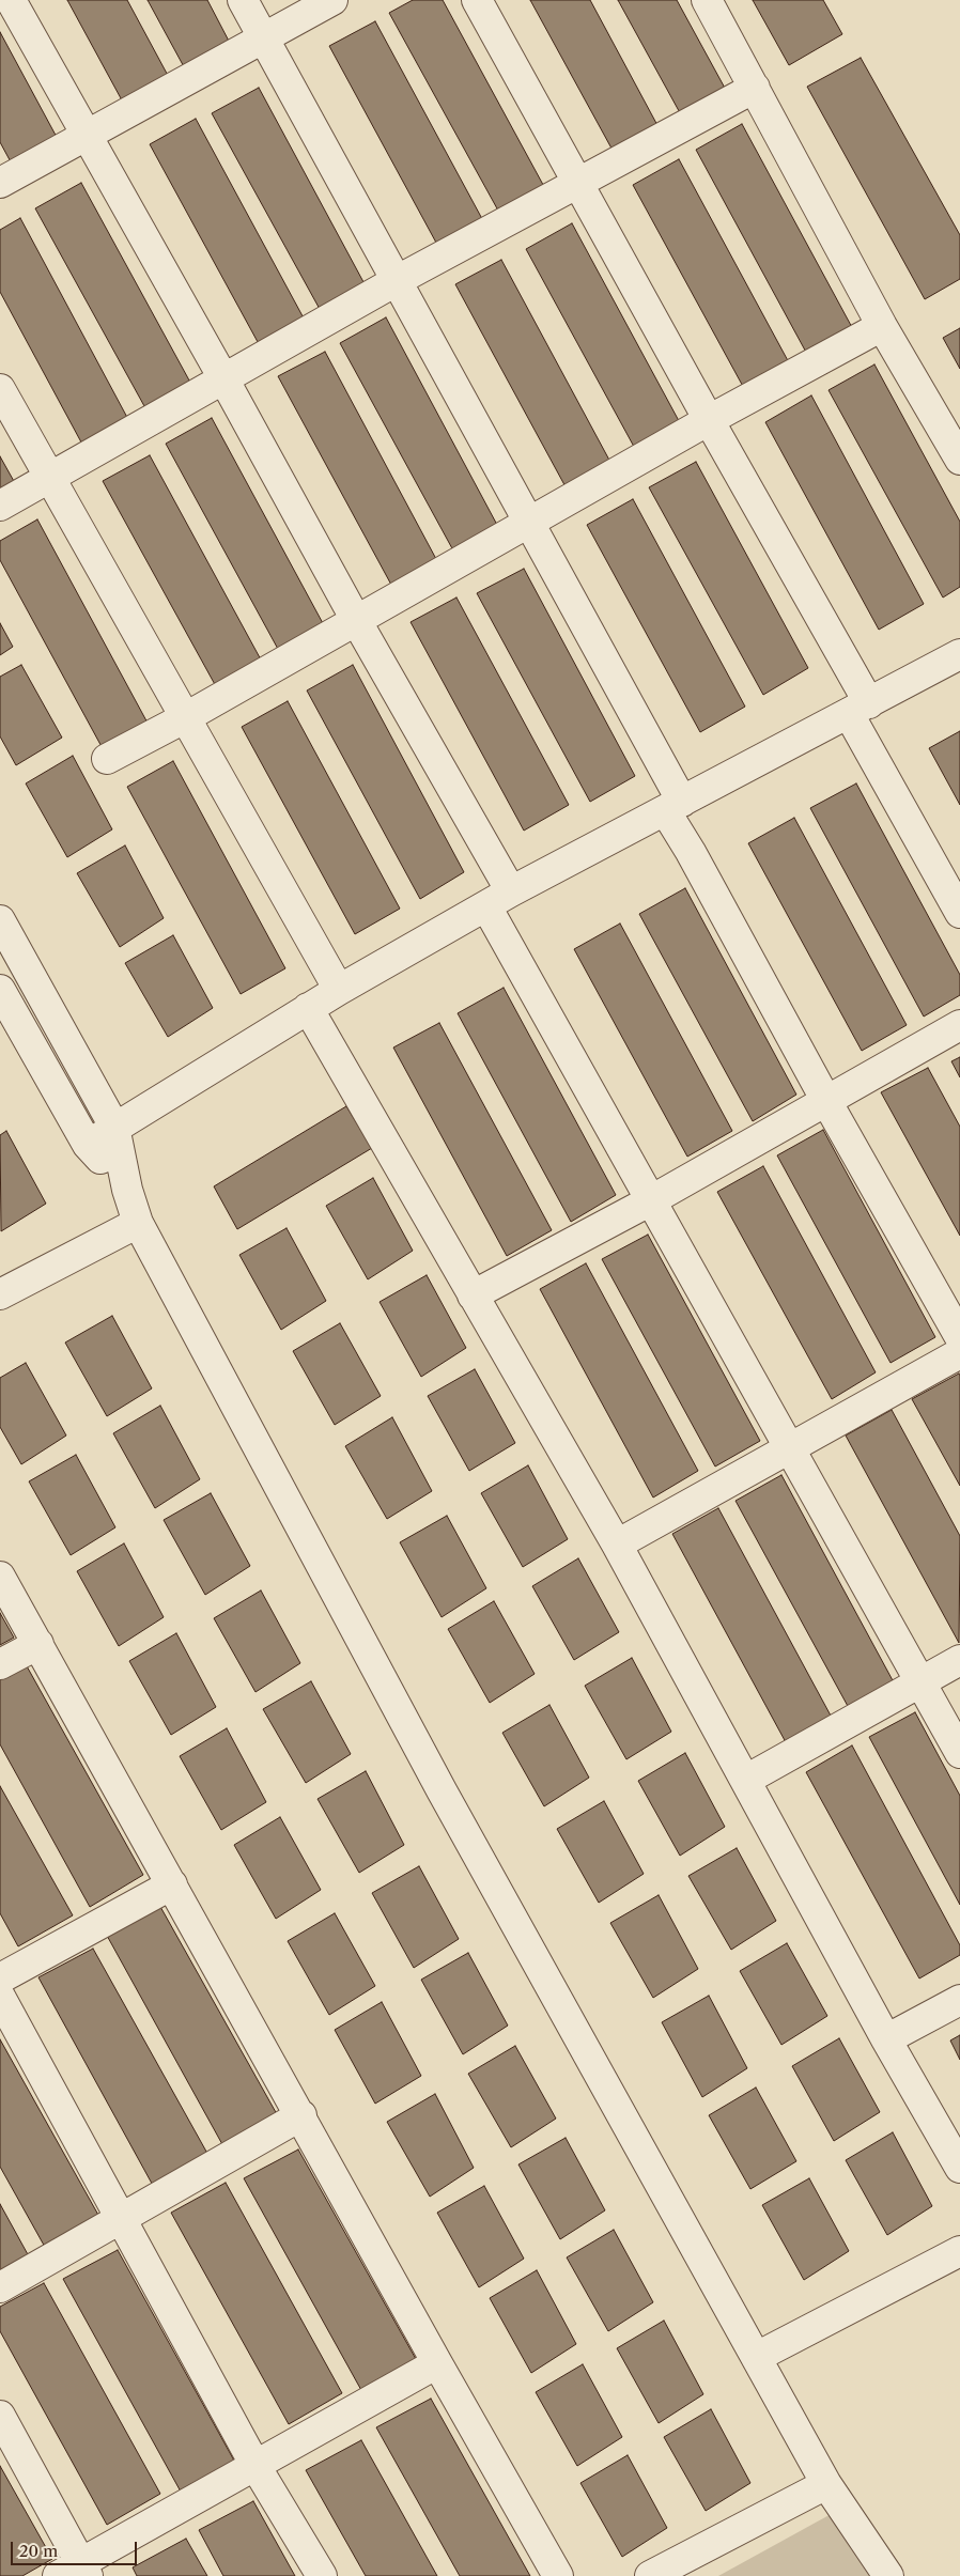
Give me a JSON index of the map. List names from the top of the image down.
{
  "scale_bar": "20 m"
}
